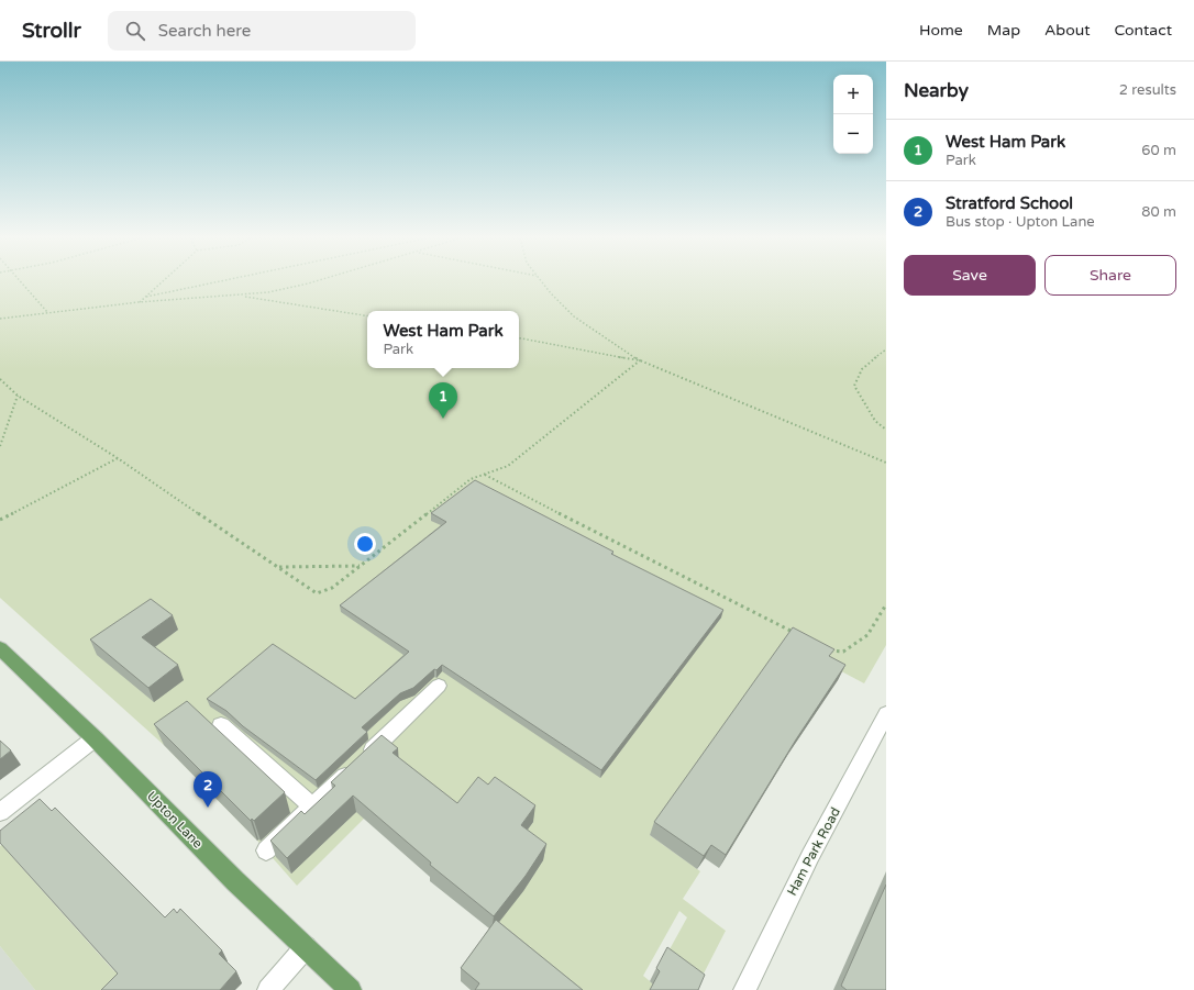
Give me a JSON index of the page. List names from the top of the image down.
{
  "streets": {
    "main road": ["Upton Lane"],
    "street": ["Ham Park Road"]
  },
  "page": {
    "header": "Strollr",
    "search": "Search here",
    "nav": [
      "Home",
      "Map",
      "About",
      "Contact"
    ],
    "heading": ["Nearby", "2 results"],
    "map_buttons": ["+", "−"],
    "list": [
      {
        "mark": "1",
        "name": "West Ham Park",
        "note": "Park",
        "value": "60 m"
      },
      {
        "mark": "2",
        "name": "Stratford School",
        "note": "Bus stop · Upton Lane",
        "value": "80 m"
      }
    ],
    "buttons": ["Save", "Share"],
    "popup": ["West Ham Park", "Park"],
    "pins": ["1", "2"]
  }
}
